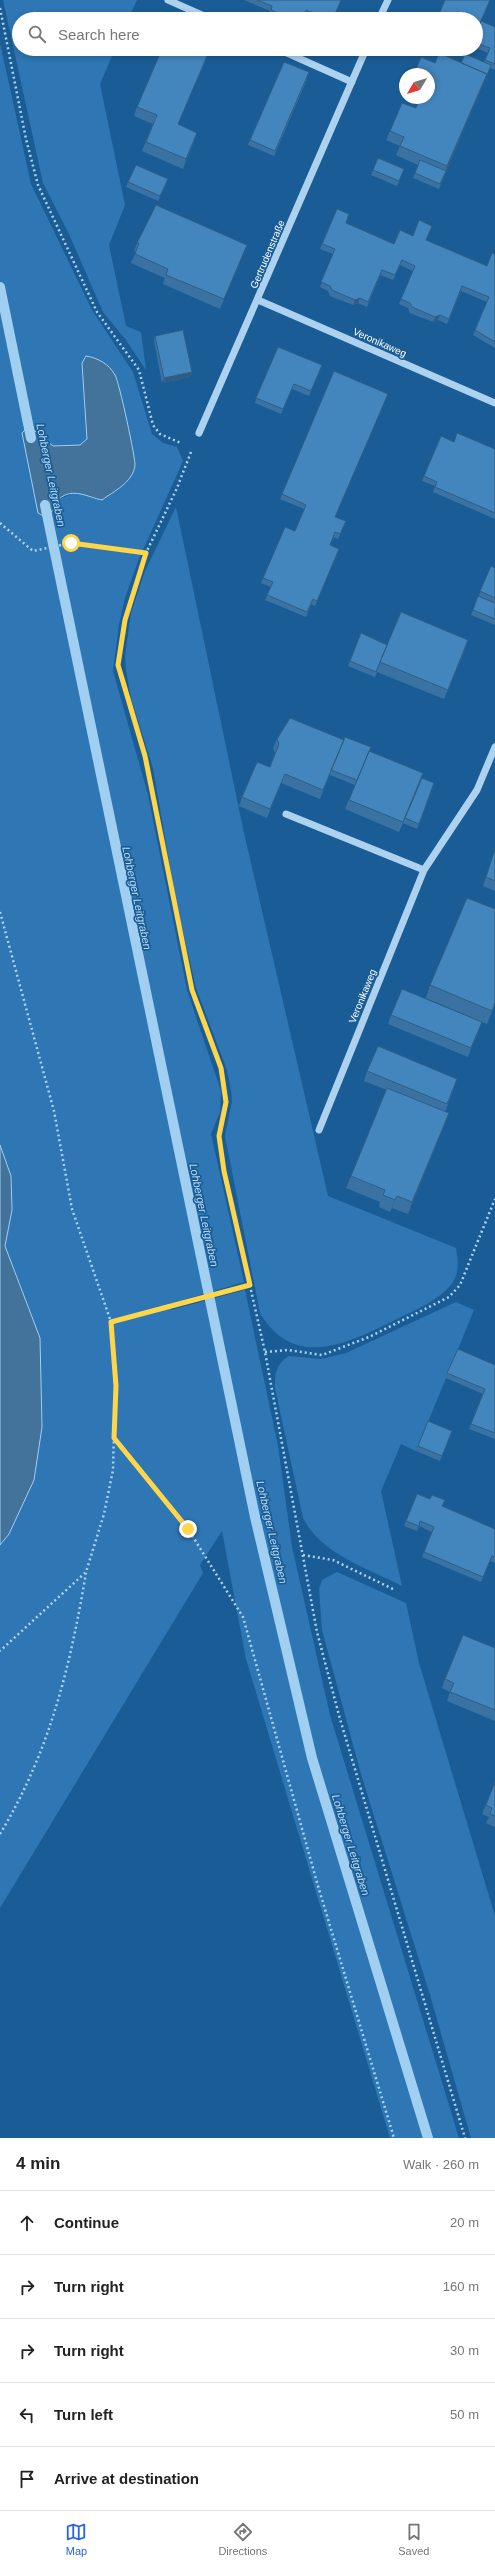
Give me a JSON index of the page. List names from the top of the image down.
{
  "streets": {
    "street": ["Gertrudenstraße", "Veronikaweg"]
  },
  "crossings": [
    ["Gertrudenstraße", "Veronikaweg"]
  ],
  "water": ["Lohberger Leitgraben"],
  "north": "bottom left",
  "page": {
    "search": "Search here",
    "heading": ["4 min", "Walk · 260 m"],
    "list": [
      ["Continue", "20 m"],
      ["Turn right", "160 m"],
      ["Turn right", "30 m"],
      ["Turn left", "50 m"],
      "Arrive at destination"
    ],
    "nav": ["Map", "Directions", "Saved"]
  }
}
